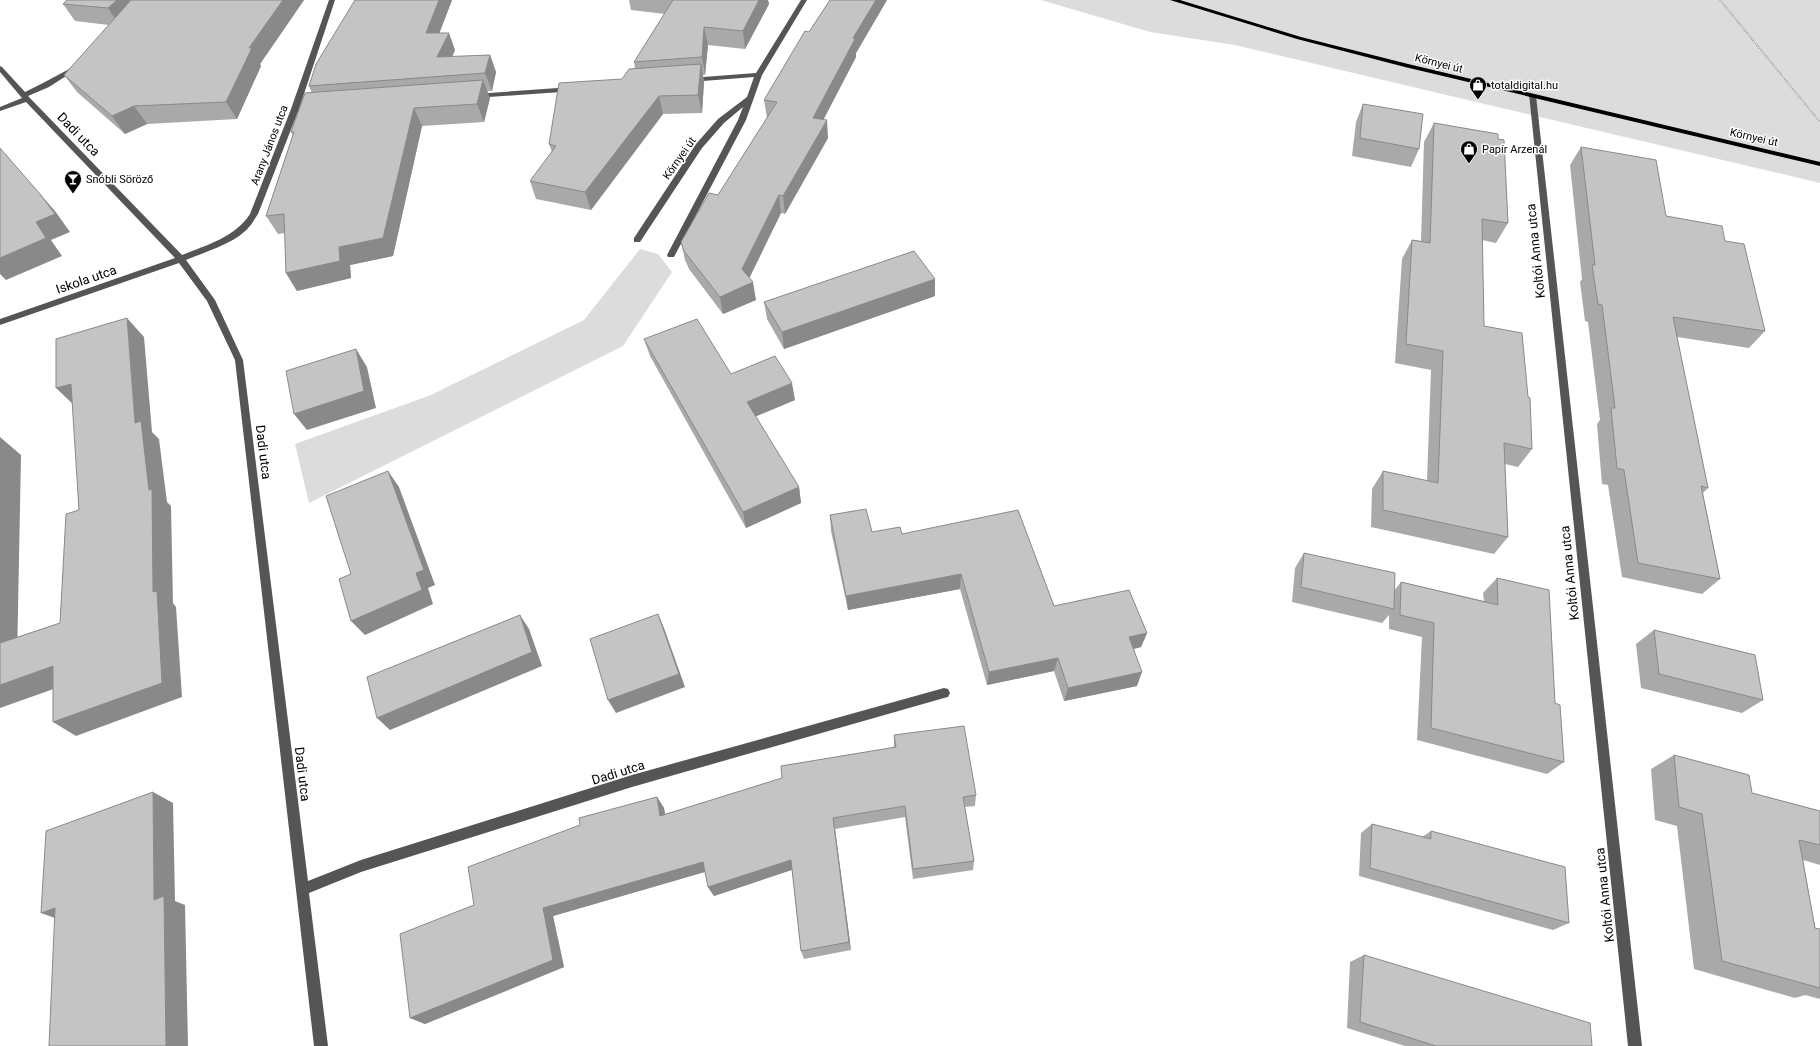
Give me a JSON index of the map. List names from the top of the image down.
{
  "streets": {
    "main road": ["Környei út"],
    "street": [
      "Dadi utca",
      "Arany János utca",
      "Koltói Anna utca",
      "Iskola utca"
    ]
  },
  "crossings": [
    ["Környei út", "Koltói Anna utca"],
    ["Dadi utca", "Arany János utca"],
    ["Dadi utca", "Iskola utca"],
    ["Arany János utca", "Iskola utca"]
  ],
  "places": {
    "shop": ["totaldigital.hu", "Papír Arzenál"],
    "bar": ["Snóbli Söröző"]
  }
}
